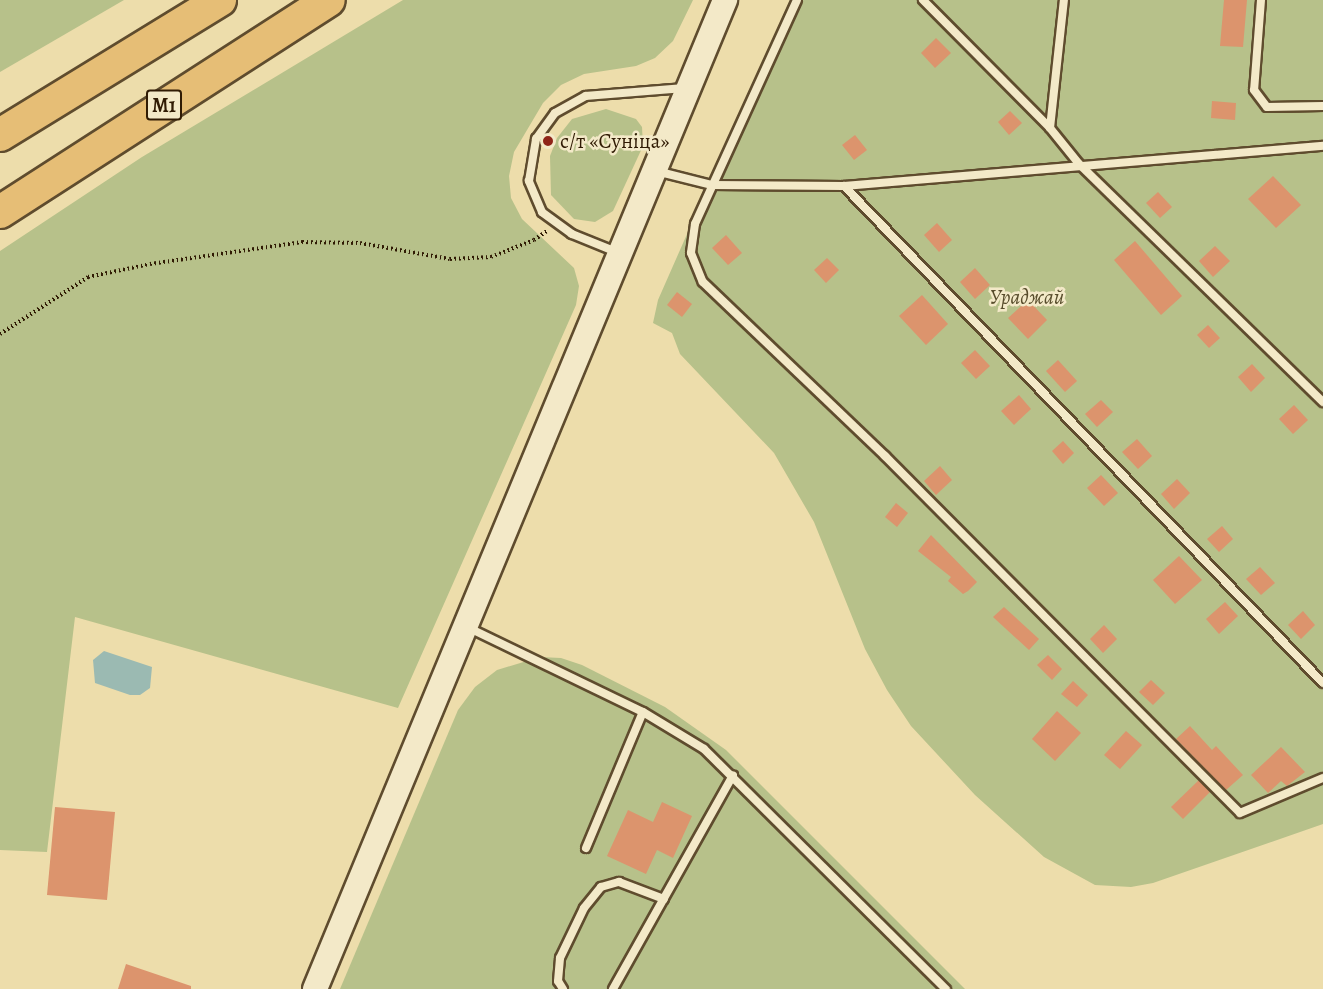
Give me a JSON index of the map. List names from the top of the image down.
{
  "streets": {
    "highway": ["М1"]
  },
  "parks": ["Ураджай"],
  "places": ["с/т «Суніца»"]
}
